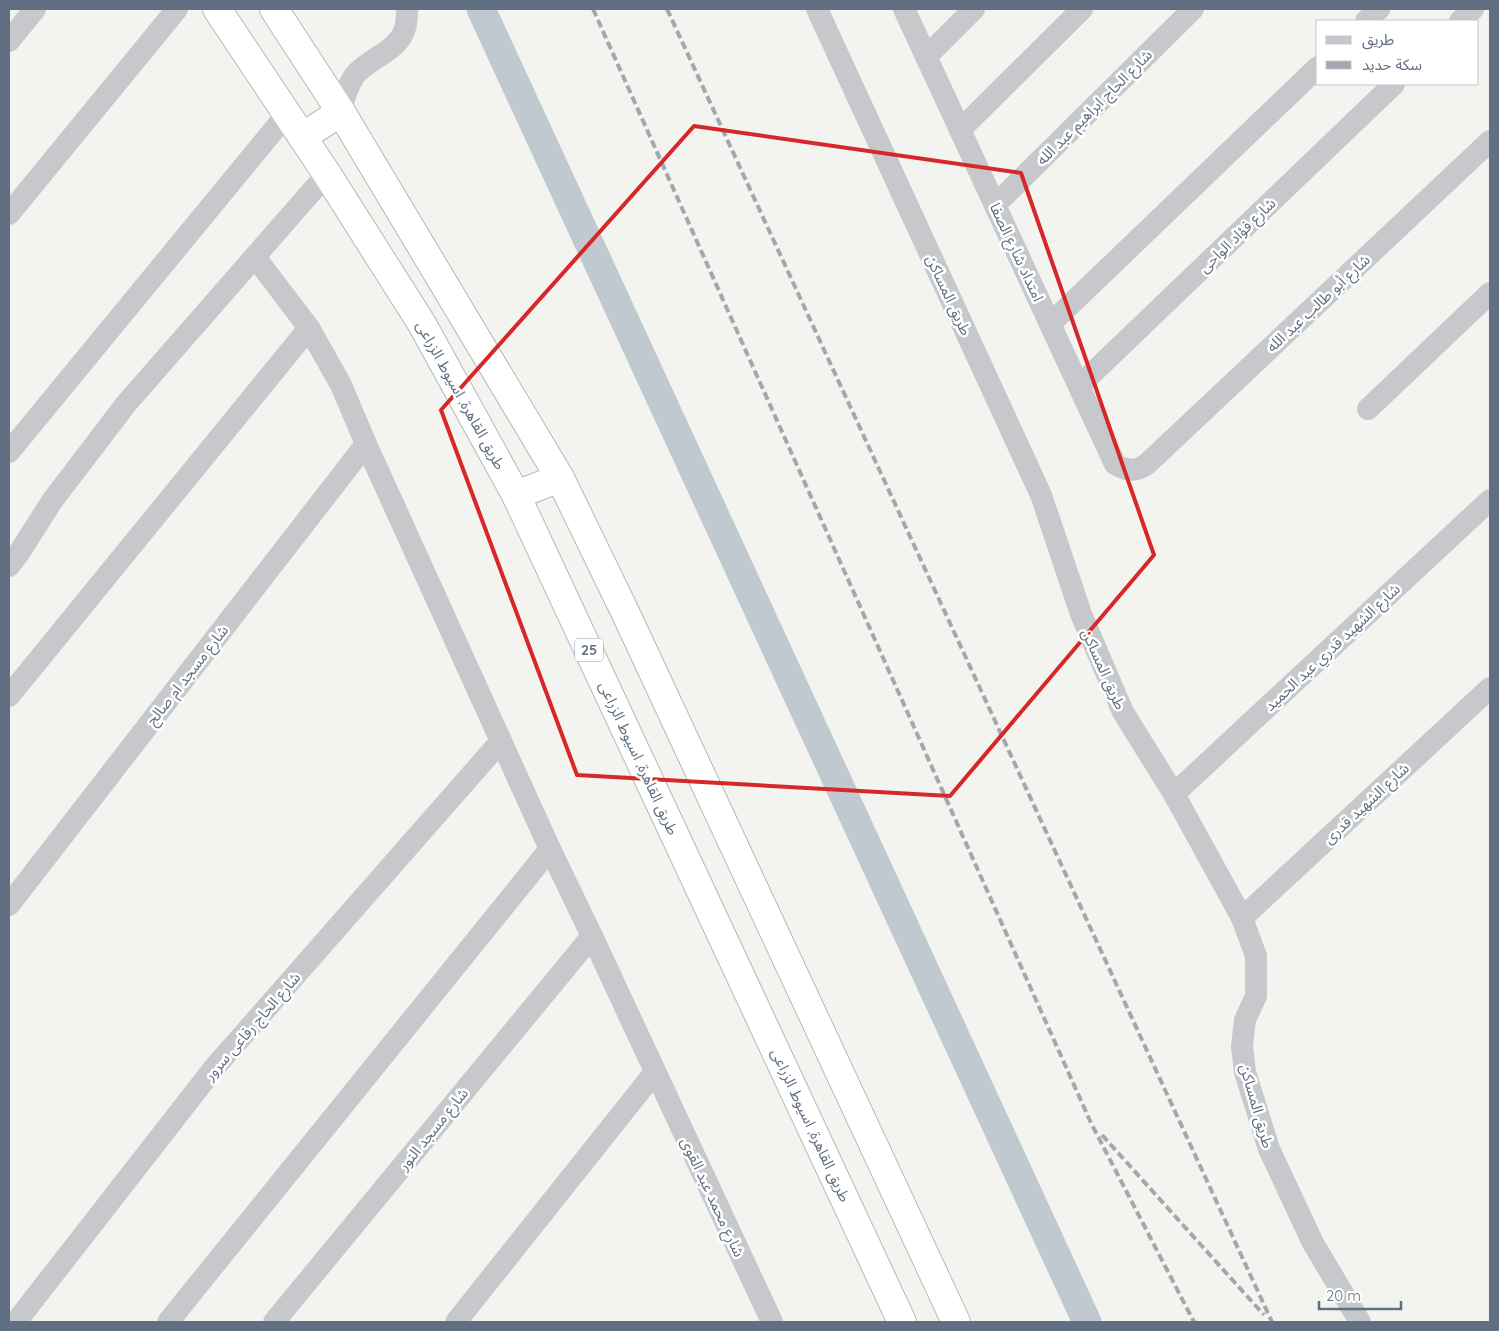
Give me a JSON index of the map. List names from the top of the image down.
{
  "streets": {
    "highway": ["طريق القاهرة, اسيوط الزراعى", "25"],
    "street": [
      "شارع الحاج ابراهيم عبد الله",
      "شارع فؤاد الواحى",
      "امتداد شارع الصفا",
      "طريق المساكن",
      "شارع أبو طالب عبد الله",
      "شارع الشهيد قدري عبد الحميد",
      "شارع مسجد ام صالح",
      "شارع الشهيد قدرى",
      "شارع الحاج رفاعى سرور",
      "شارع مسجد النور",
      "شارع محمد عبد القوى"
    ]
  },
  "crossings": [
    ["شارع الحاج ابراهيم عبد الله", "امتداد شارع الصفا"],
    ["شارع فؤاد الواحى", "امتداد شارع الصفا"],
    ["امتداد شارع الصفا", "شارع أبو طالب عبد الله"],
    ["طريق المساكن", "شارع الشهيد قدري عبد الحميد"],
    ["طريق المساكن", "شارع الشهيد قدرى"],
    ["شارع مسجد ام صالح", "شارع محمد عبد القوى"],
    ["شارع الحاج رفاعى سرور", "شارع محمد عبد القوى"],
    ["شارع مسجد النور", "شارع محمد عبد القوى"]
  ],
  "legend": ["طريق", "سكة حديد"],
  "scale_bar": "20 m"
}
